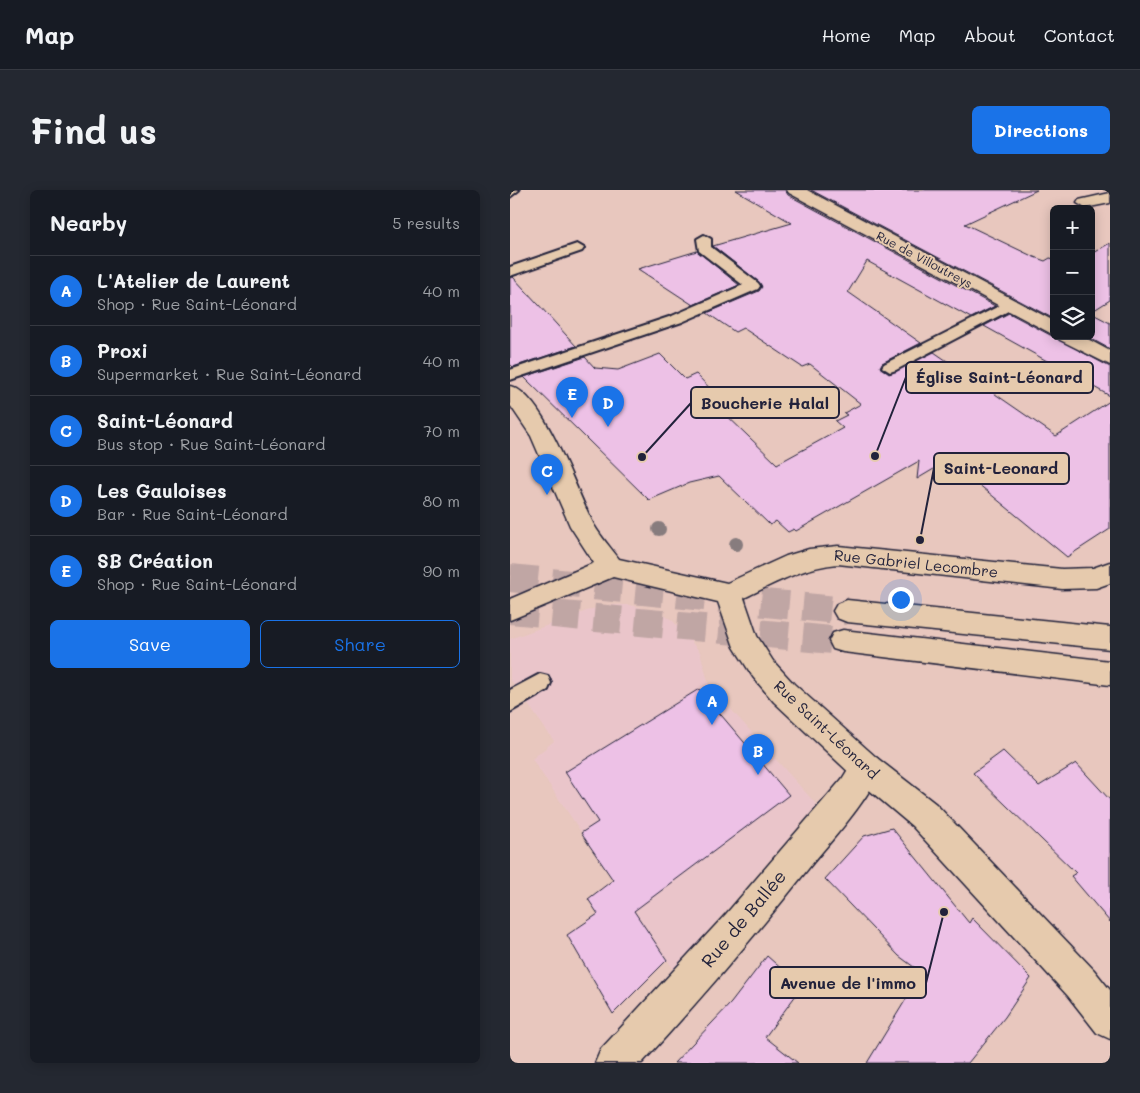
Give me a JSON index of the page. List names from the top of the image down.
{
  "streets": {
    "main road": [
      "Rue de Villoutreys",
      "Rue Gabriel Lecombre",
      "Rue Saint-Léonard",
      "Rue de Ballée"
    ]
  },
  "crossings": [
    ["Rue Gabriel Lecombre", "Rue Saint-Léonard"],
    ["Rue Saint-Léonard", "Rue de Ballée"]
  ],
  "places": [
    "Église Saint-Léonard",
    "Boucherie Halal",
    "Saint-Leonard",
    "Avenue de l'immo"
  ],
  "page": {
    "header": "Map",
    "nav": [
      "Home",
      "Map",
      "About",
      "Contact"
    ],
    "buttons": [
      "Directions",
      ["Save", "Share"]
    ],
    "title": "Find us",
    "heading": ["Nearby", "5 results"],
    "map_buttons": ["+", "−"],
    "list": [
      {
        "mark": "A",
        "name": "L'Atelier de Laurent",
        "note": "Shop · Rue Saint-Léonard",
        "value": "40 m"
      },
      {
        "mark": "B",
        "name": "Proxi",
        "note": "Supermarket · Rue Saint-Léonard",
        "value": "40 m"
      },
      {
        "mark": "C",
        "name": "Saint-Léonard",
        "note": "Bus stop · Rue Saint-Léonard",
        "value": "70 m"
      },
      {
        "mark": "D",
        "name": "Les Gauloises",
        "note": "Bar · Rue Saint-Léonard",
        "value": "80 m"
      },
      {
        "mark": "E",
        "name": "SB Création",
        "note": "Shop · Rue Saint-Léonard",
        "value": "90 m"
      }
    ],
    "pins": [
      "E",
      "D",
      "C",
      "A",
      "B"
    ]
  }
}
